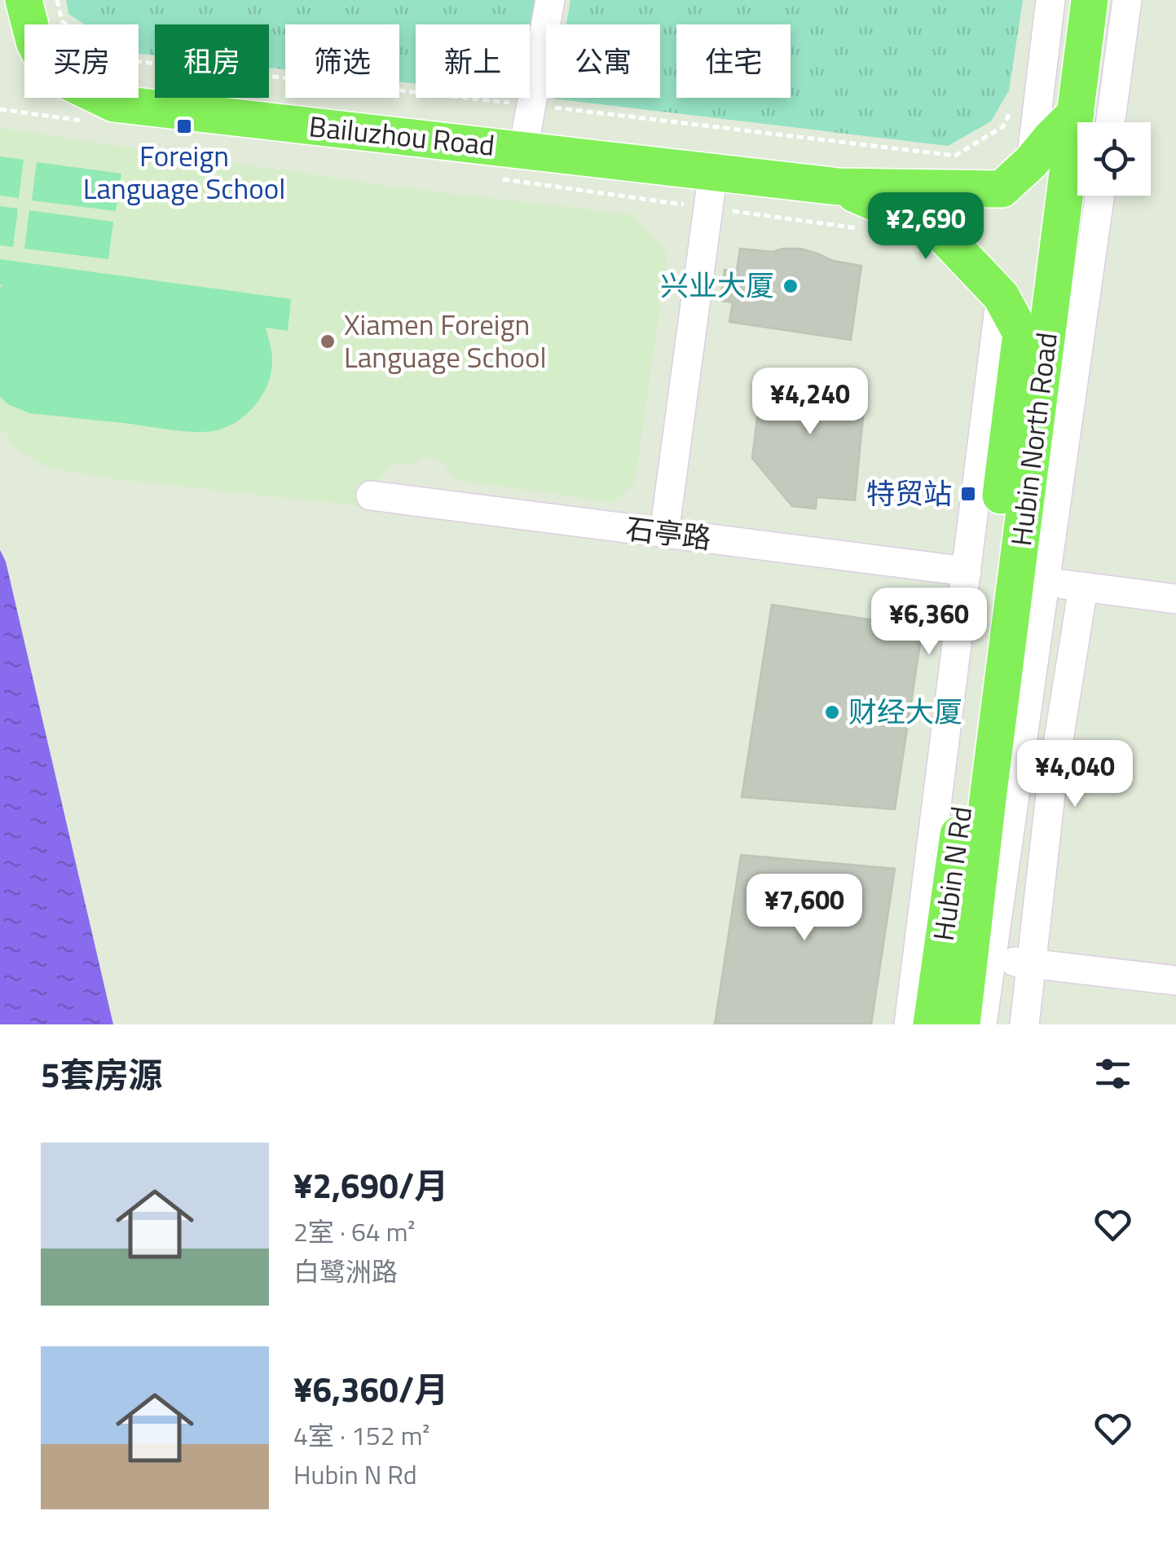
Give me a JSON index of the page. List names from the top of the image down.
{
  "streets": {
    "main road": ["Bailuzhou Road", "Hubin North Road", "Hubin N Rd"],
    "street": ["石亭路"]
  },
  "places": {
    "transit": ["Foreign Language School", "特贸站"],
    "other": ["兴业大厦", "Xiamen Foreign Language School", "财经大厦"]
  },
  "page": {
    "chip": [
      "买房",
      "租房",
      "筛选",
      "新上",
      "公寓",
      "住宅"
    ],
    "price": [
      "¥2,690",
      "¥4,240",
      "¥6,360",
      "¥4,040",
      "¥7,600"
    ],
    "heading": "5套房源",
    "list": [
      {
        "name": "¥2,690/月",
        "note": "2室 · 64 m² · 白鹭洲路"
      },
      {
        "name": "¥6,360/月",
        "note": "4室 · 152 m² · Hubin N Rd"
      }
    ]
  }
}
